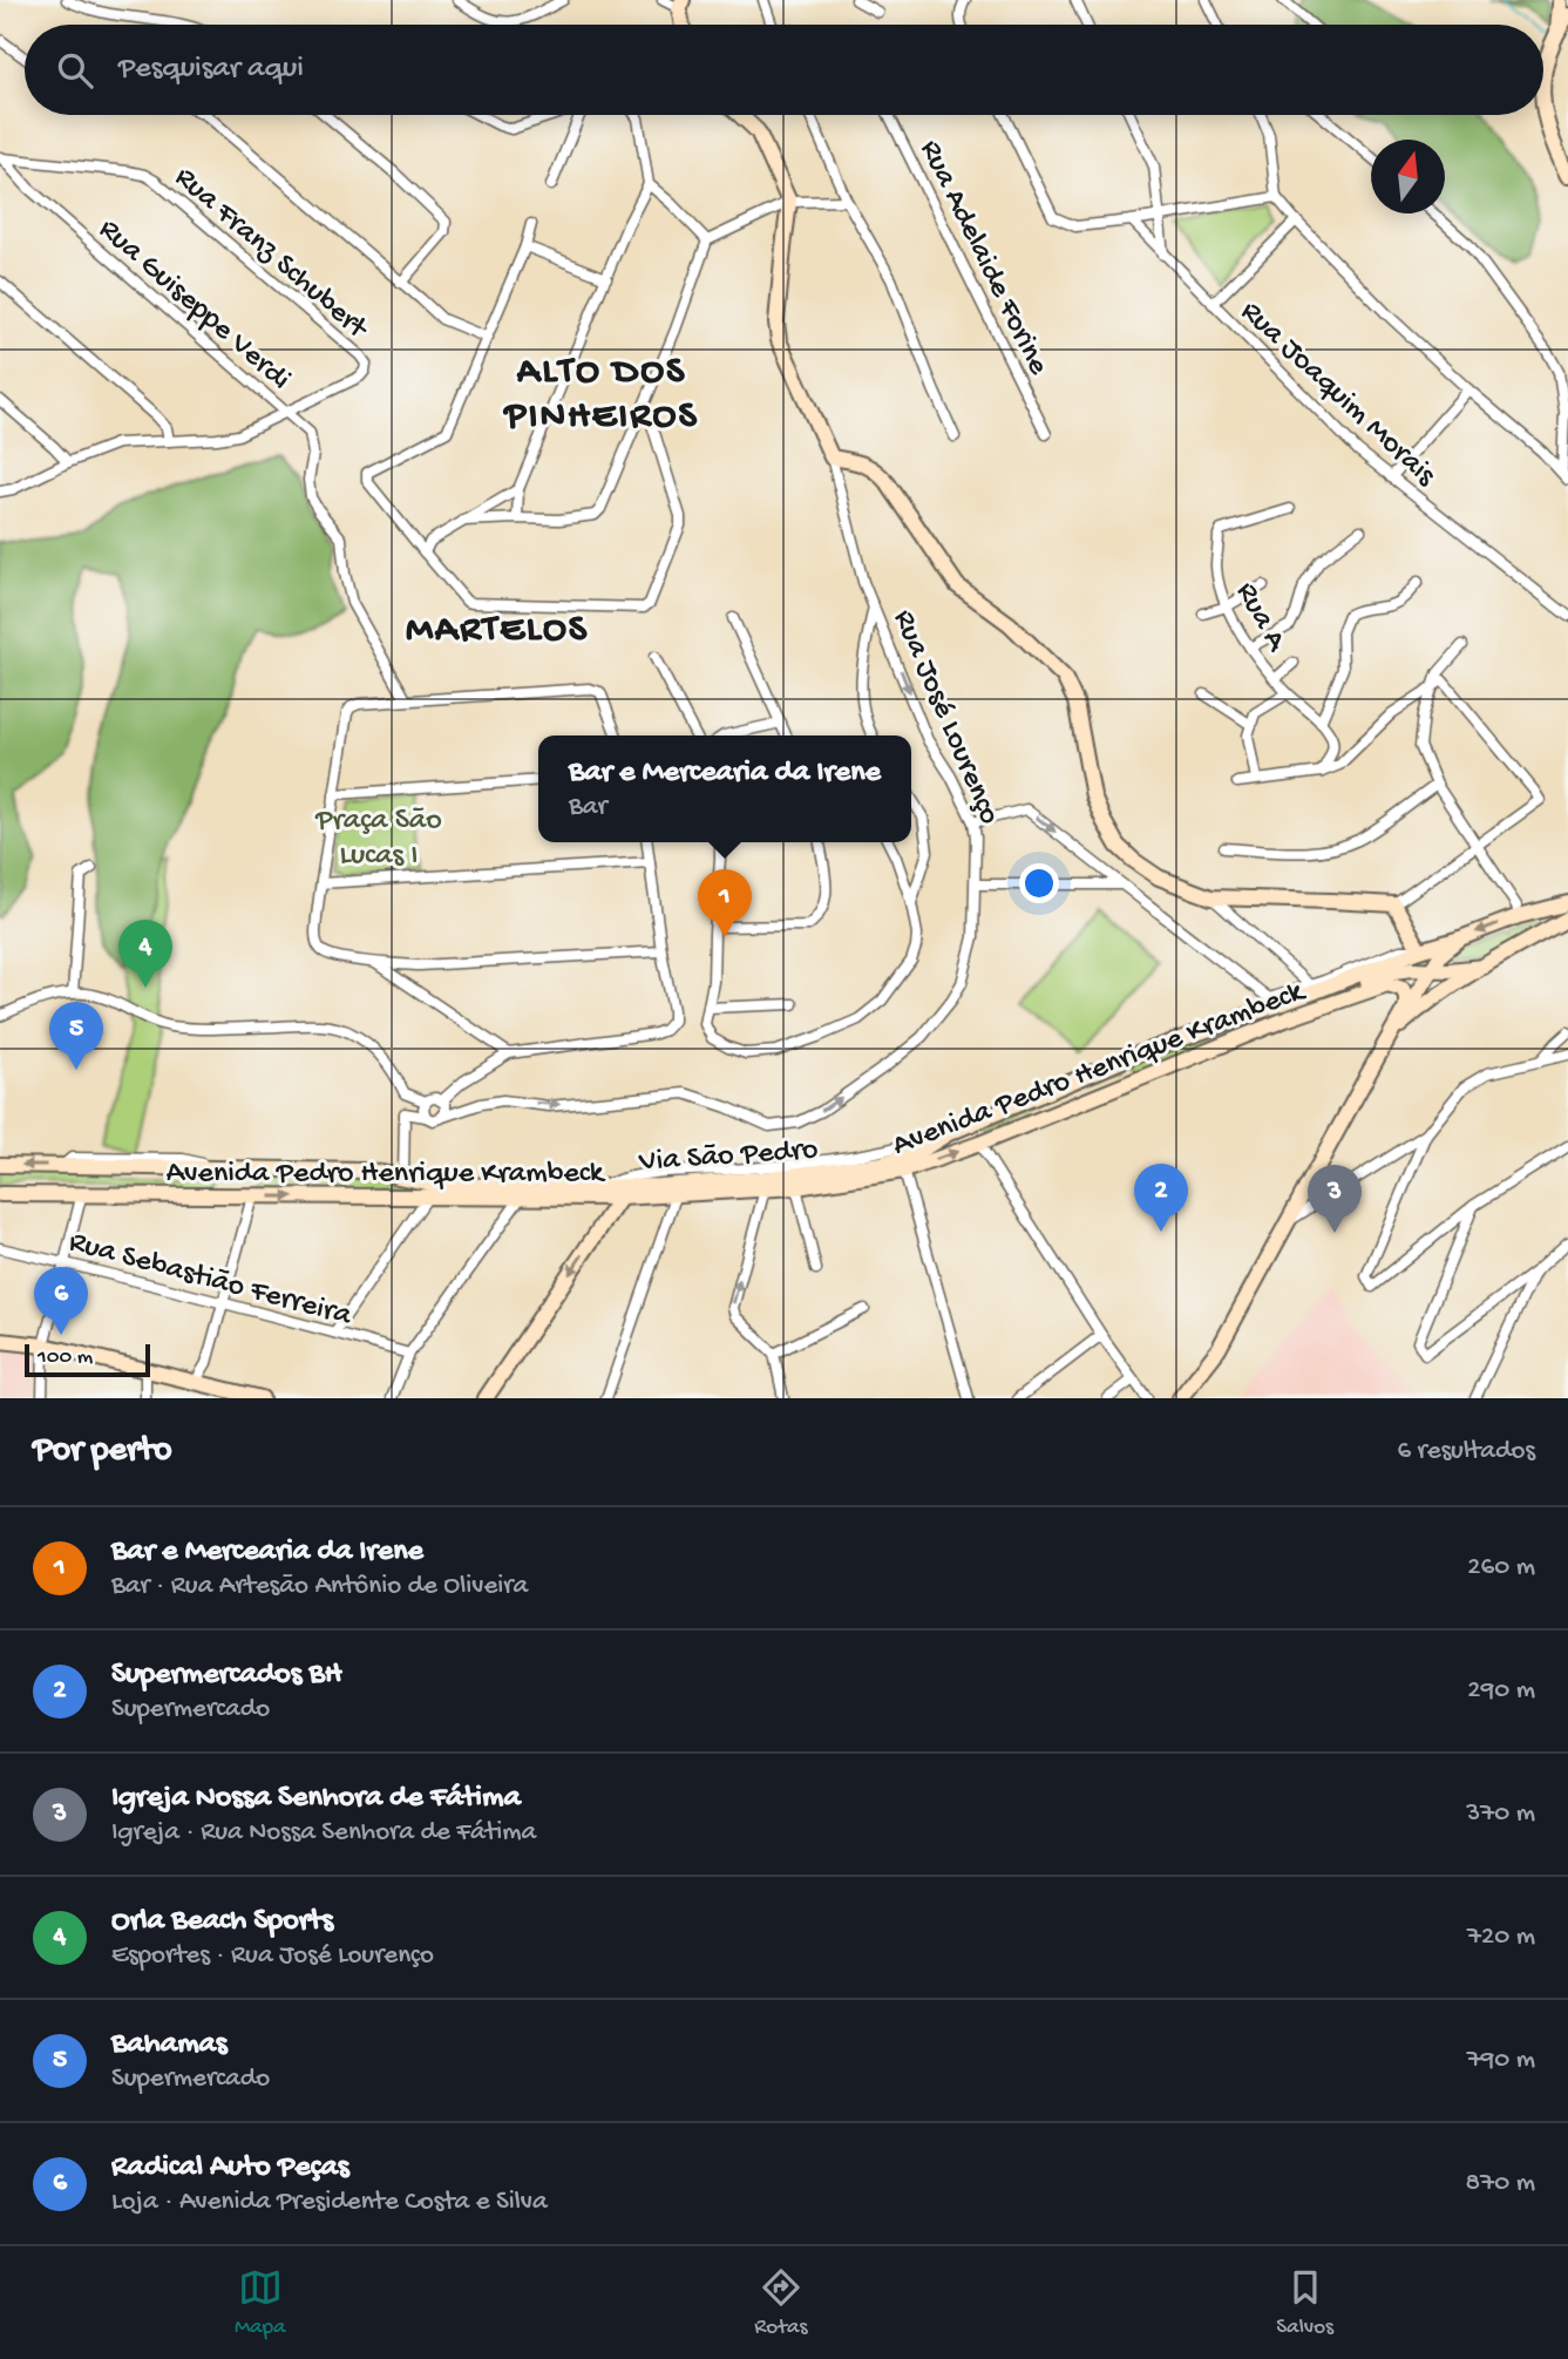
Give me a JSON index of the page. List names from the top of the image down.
{
  "streets": {
    "main road": ["Rua José Lourenço", "Avenida Pedro Henrique Krambeck", "Via São Pedro"],
    "street": [
      "Rua Franz Schubert",
      "Rua Adelaide Forine",
      "Rua Guiseppe Verdi",
      "Rua Joaquim Morais",
      "Rua A",
      "Rua Sebastião Ferreira"
    ]
  },
  "crossings": [
    ["Rua Franz Schubert", "Rua Guiseppe Verdi"],
    ["Avenida Pedro Henrique Krambeck", "Via São Pedro"]
  ],
  "districts": ["ALTO DOS PINHEIROS", "MARTELOS"],
  "parks": ["Praça São Lucas I"],
  "scale_bar": "100 m",
  "north": "top",
  "page": {
    "search": "Pesquisar aqui",
    "popup": ["Bar e Mercearia da Irene", "Bar"],
    "pins": [
      "1",
      "4",
      "5",
      "2",
      "3",
      "6"
    ],
    "scale": "100 m",
    "heading": ["Por perto", "6 resultados"],
    "list": [
      {
        "mark": "1",
        "name": "Bar e Mercearia da Irene",
        "note": "Bar · Rua Artesão Antônio de Oliveira",
        "value": "260 m"
      },
      {
        "mark": "2",
        "name": "Supermercados BH",
        "note": "Supermercado",
        "value": "290 m"
      },
      {
        "mark": "3",
        "name": "Igreja Nossa Senhora de Fátima",
        "note": "Igreja · Rua Nossa Senhora de Fátima",
        "value": "370 m"
      },
      {
        "mark": "4",
        "name": "Orla Beach Sports",
        "note": "Esportes · Rua José Lourenço",
        "value": "720 m"
      },
      {
        "mark": "5",
        "name": "Bahamas",
        "note": "Supermercado",
        "value": "790 m"
      },
      {
        "mark": "6",
        "name": "Radical Auto Peças",
        "note": "Loja · Avenida Presidente Costa e Silva",
        "value": "870 m"
      }
    ],
    "nav": ["Mapa", "Rotas", "Salvos"]
  }
}
